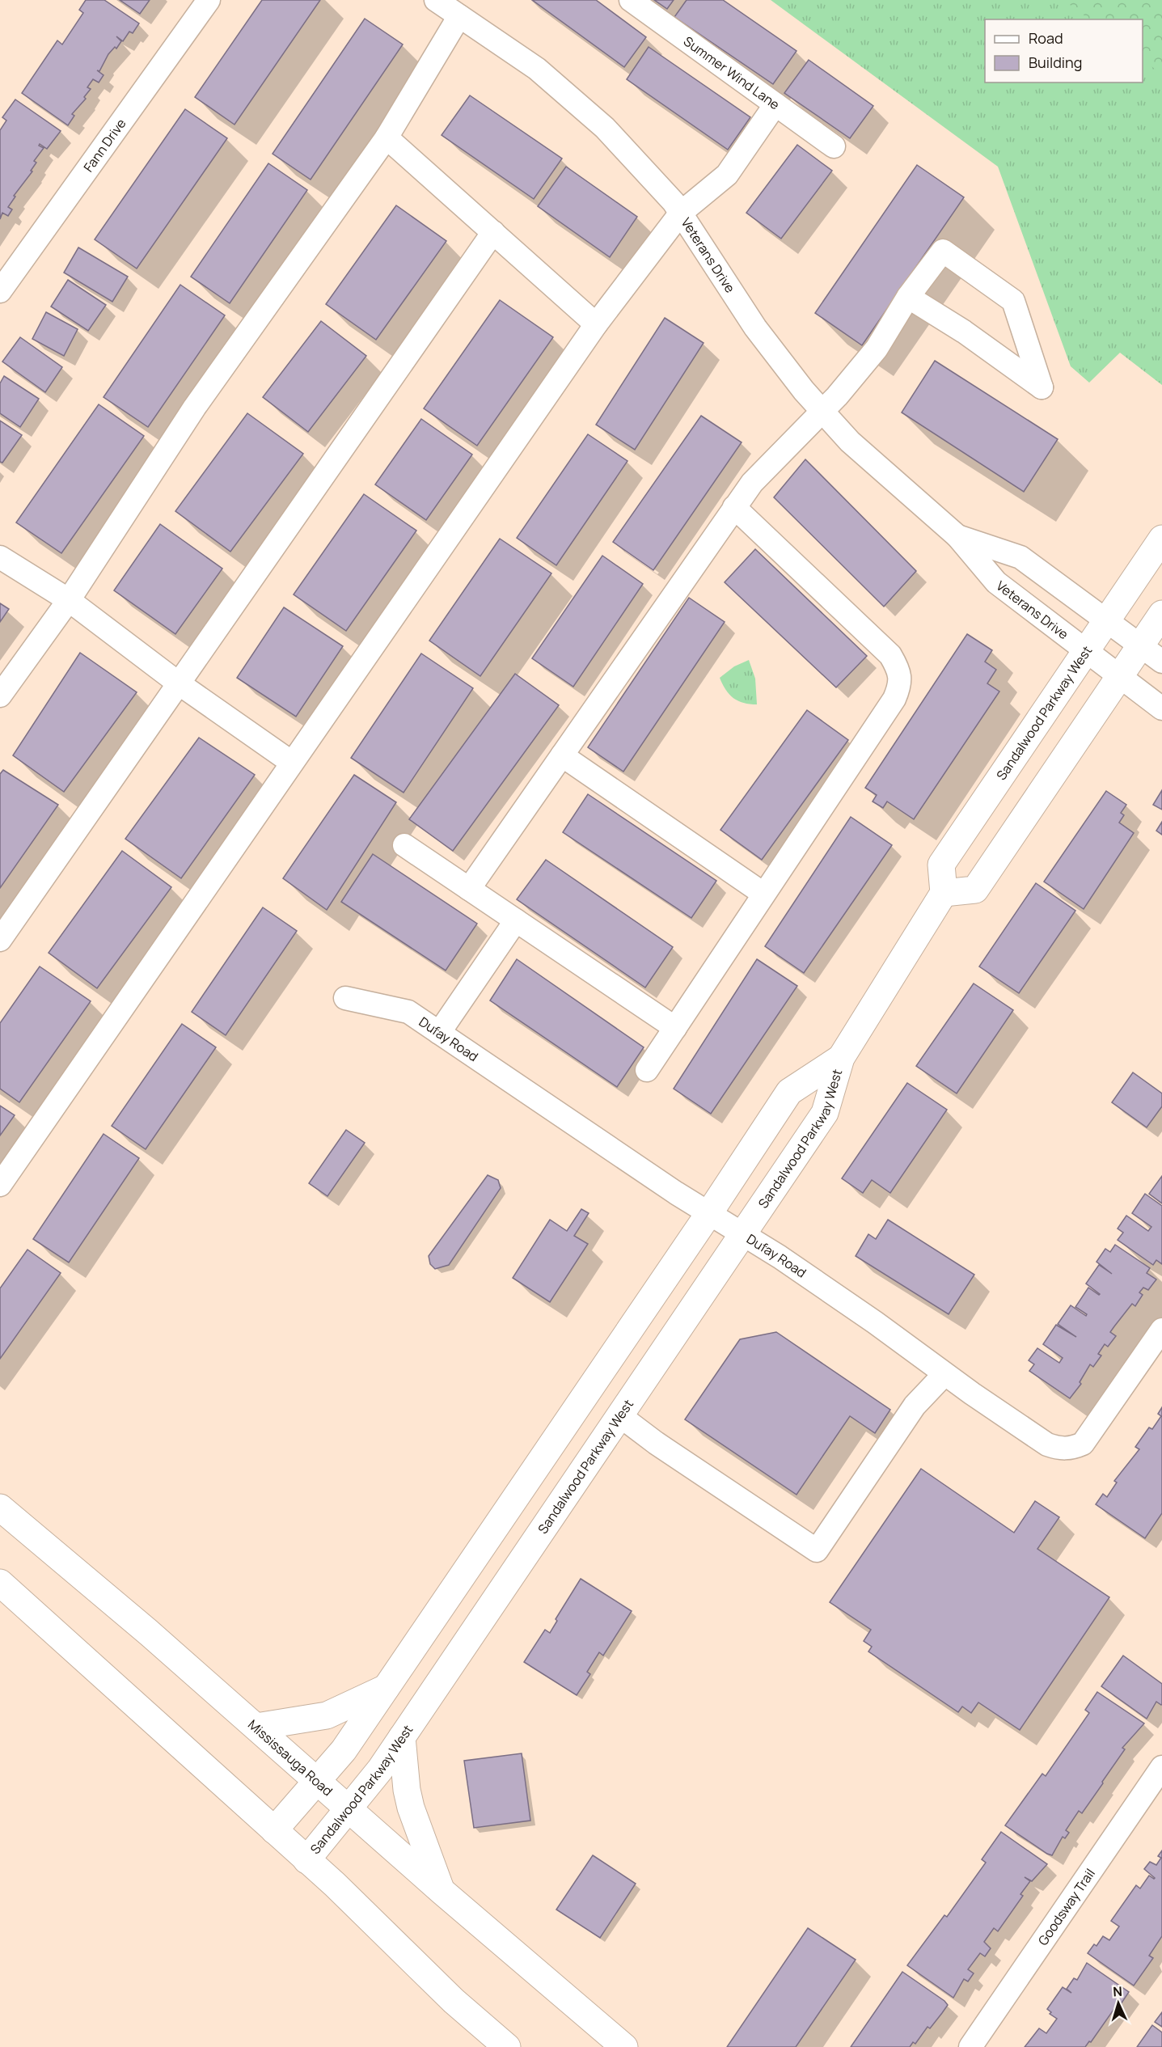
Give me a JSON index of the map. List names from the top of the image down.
{
  "streets": {
    "main road": ["Sandalwood Parkway West", "Mississauga Road"],
    "street": [
      "Summer Wind Lane",
      "Fann Drive",
      "Veterans Drive",
      "Dufay Road",
      "Goodsway Trail"
    ]
  },
  "crossings": [
    ["Veterans Drive", "Sandalwood Parkway West"],
    ["Sandalwood Parkway West", "Dufay Road"],
    ["Sandalwood Parkway West", "Mississauga Road"]
  ],
  "legend": ["Road", "Building"],
  "north": "top"
}
